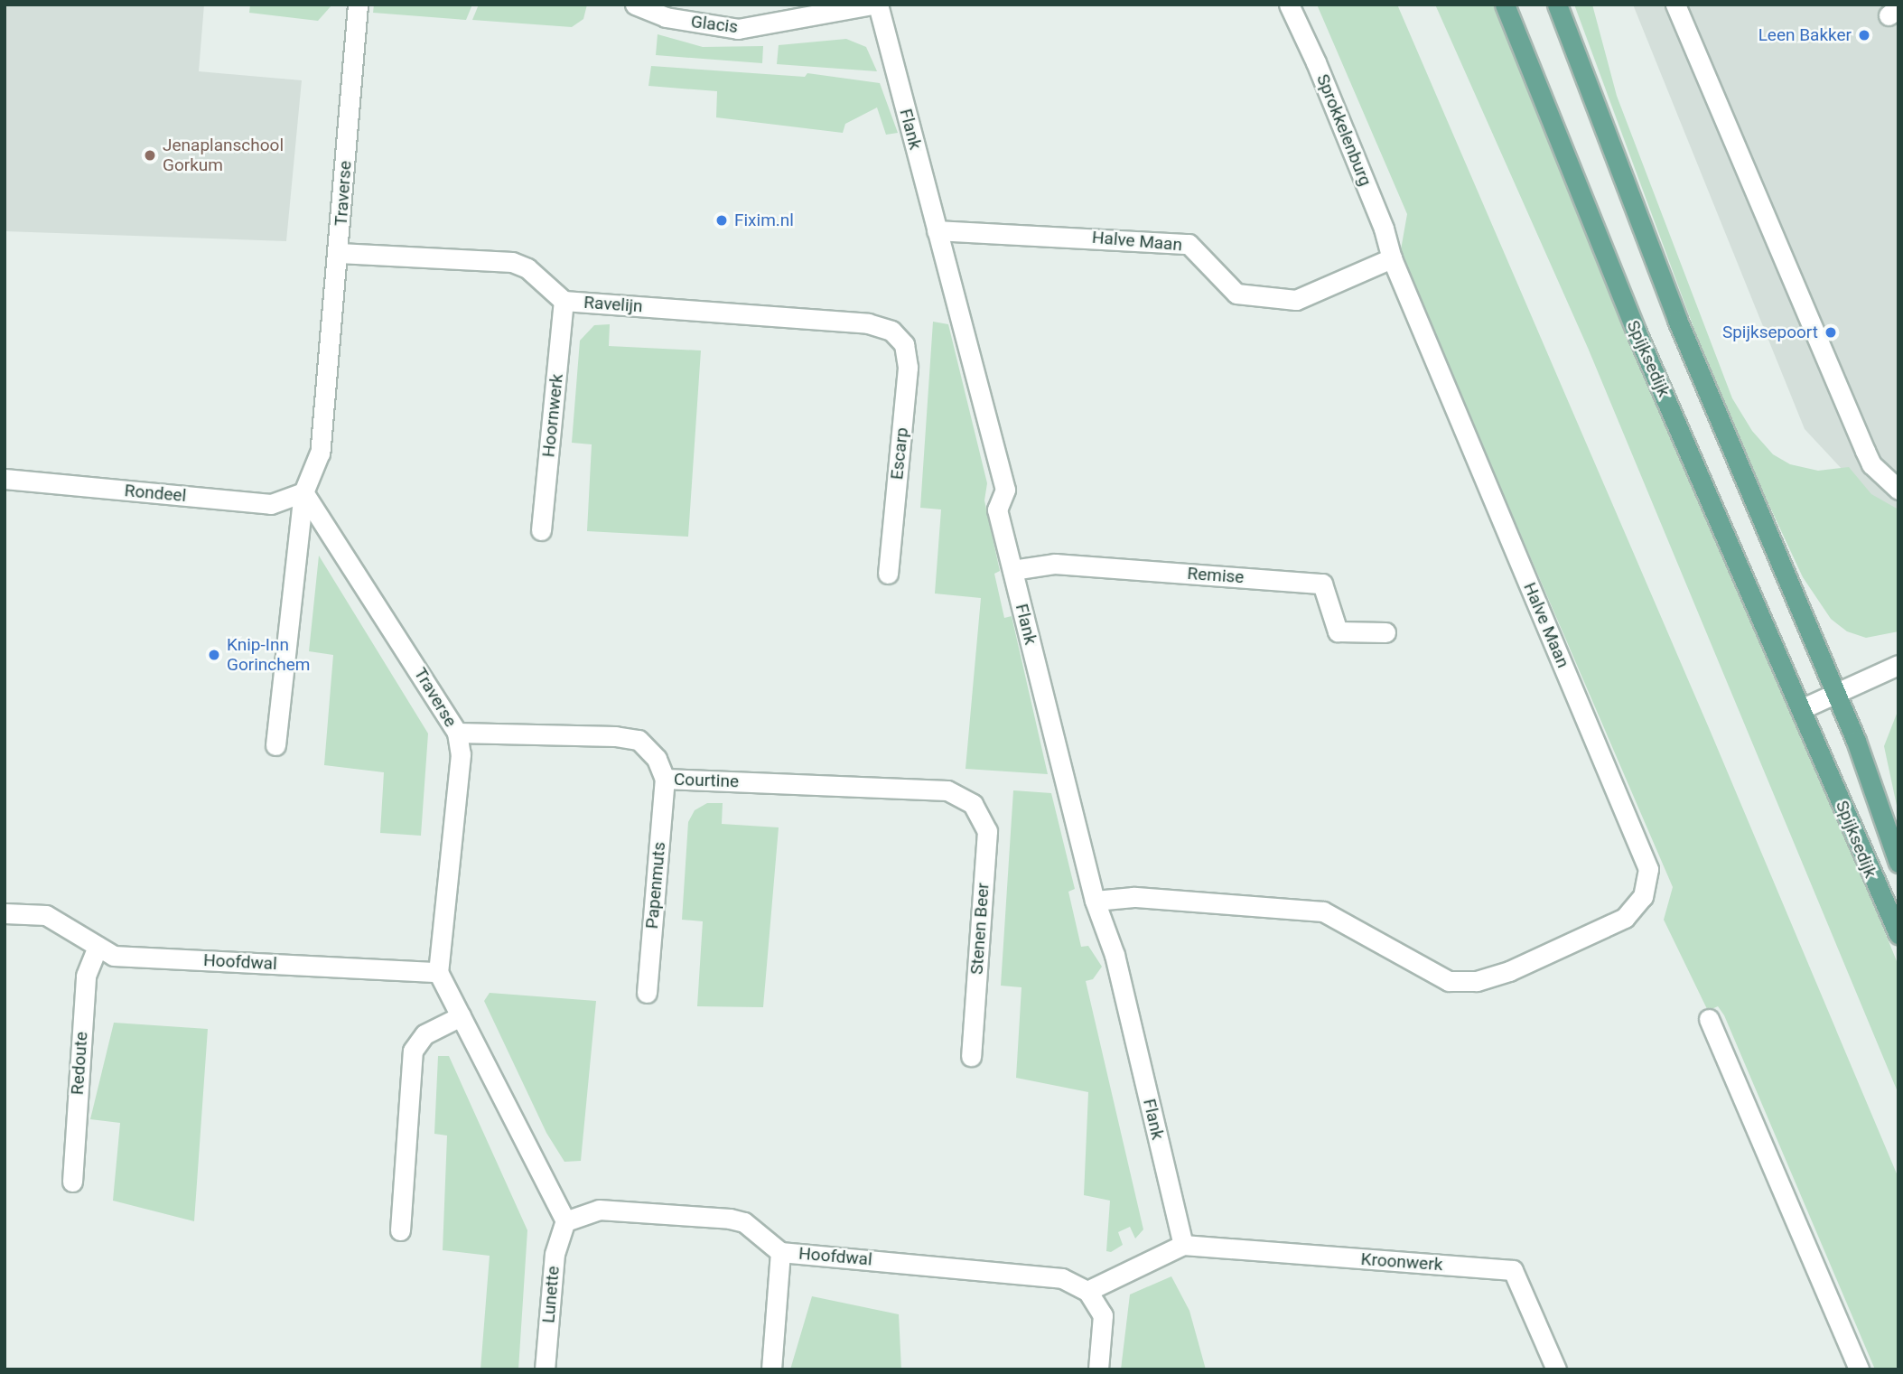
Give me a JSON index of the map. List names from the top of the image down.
{
  "streets": {
    "main road": ["Spijksedijk"],
    "street": [
      "Glacis",
      "Flank",
      "Sprokkelenburg",
      "Traverse",
      "Halve Maan",
      "Ravelijn",
      "Hoornwerk",
      "Escarp",
      "Rondeel",
      "Remise",
      "Courtine",
      "Papenmuts",
      "Stenen Beer",
      "Hoofdwal",
      "Redoute",
      "Kroonwerk",
      "Lunette"
    ]
  },
  "crossings": [
    ["Flank", "Halve Maan"],
    ["Flank", "Remise"],
    ["Flank", "Kroonwerk"],
    ["Sprokkelenburg", "Halve Maan"],
    ["Traverse", "Ravelijn"],
    ["Traverse", "Rondeel"],
    ["Traverse", "Courtine"],
    ["Traverse", "Hoofdwal"],
    ["Ravelijn", "Hoornwerk"],
    ["Ravelijn", "Escarp"],
    ["Courtine", "Papenmuts"],
    ["Courtine", "Stenen Beer"],
    ["Hoofdwal", "Redoute"],
    ["Hoofdwal", "Lunette"]
  ],
  "places": [
    "Leen Bakker",
    "Jenaplanschool Gorkum",
    "Fixim.nl",
    "Spijksepoort",
    "Knip-Inn Gorinchem"
  ]
}
